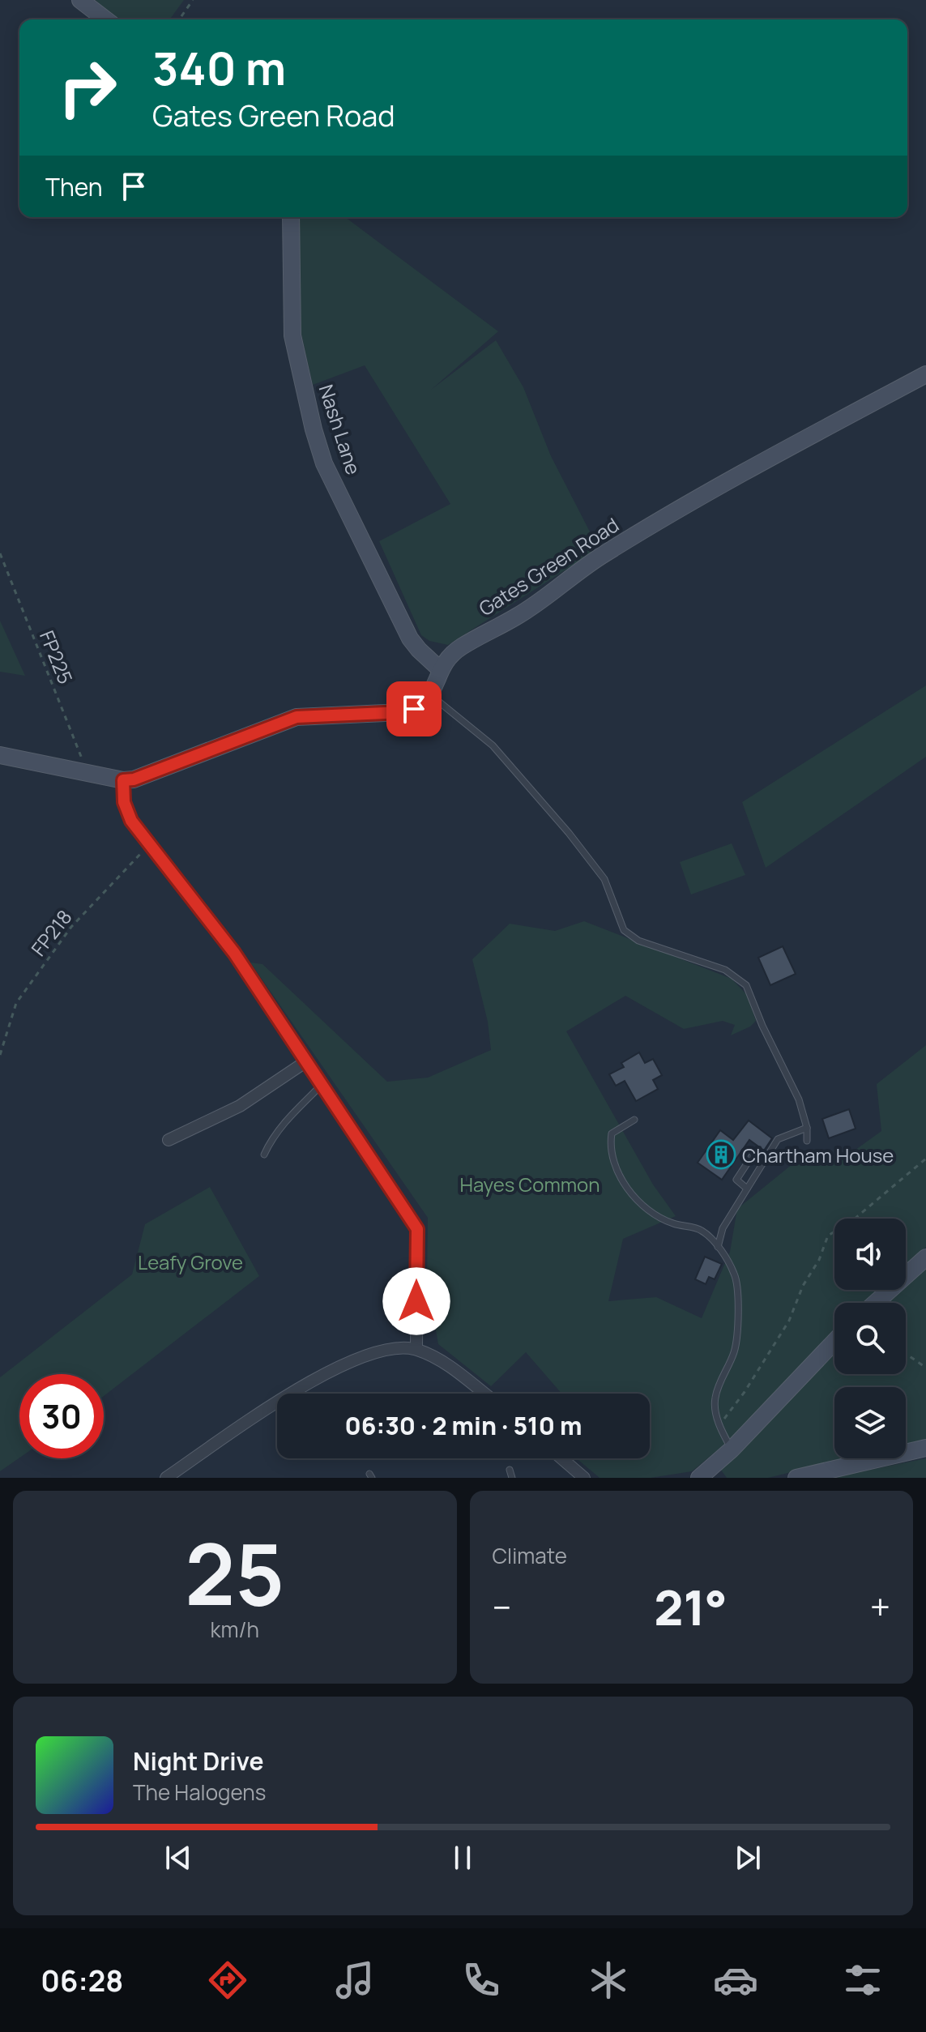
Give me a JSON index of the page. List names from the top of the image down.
{
  "streets": {
    "street": ["Nash Lane", "Gates Green Road"],
    "path": ["FP225", "FP218"]
  },
  "crossings": [
    ["Nash Lane", "Gates Green Road"]
  ],
  "parks": ["Hayes Common", "Leafy Grove"],
  "places": {
    "building": ["Chartham House"]
  },
  "page": {
    "turn": ["340 m", "Gates Green Road"],
    "then": "Then",
    "limit": "30",
    "trip": "06:30 · 2 min · 510 m",
    "tile": [
      ["25", "km/h"],
      "Climate"
    ],
    "heat": ["−", "21°", "+"],
    "song": ["Night Drive", "The Halogens"],
    "tabs": "06:28"
  }
}
